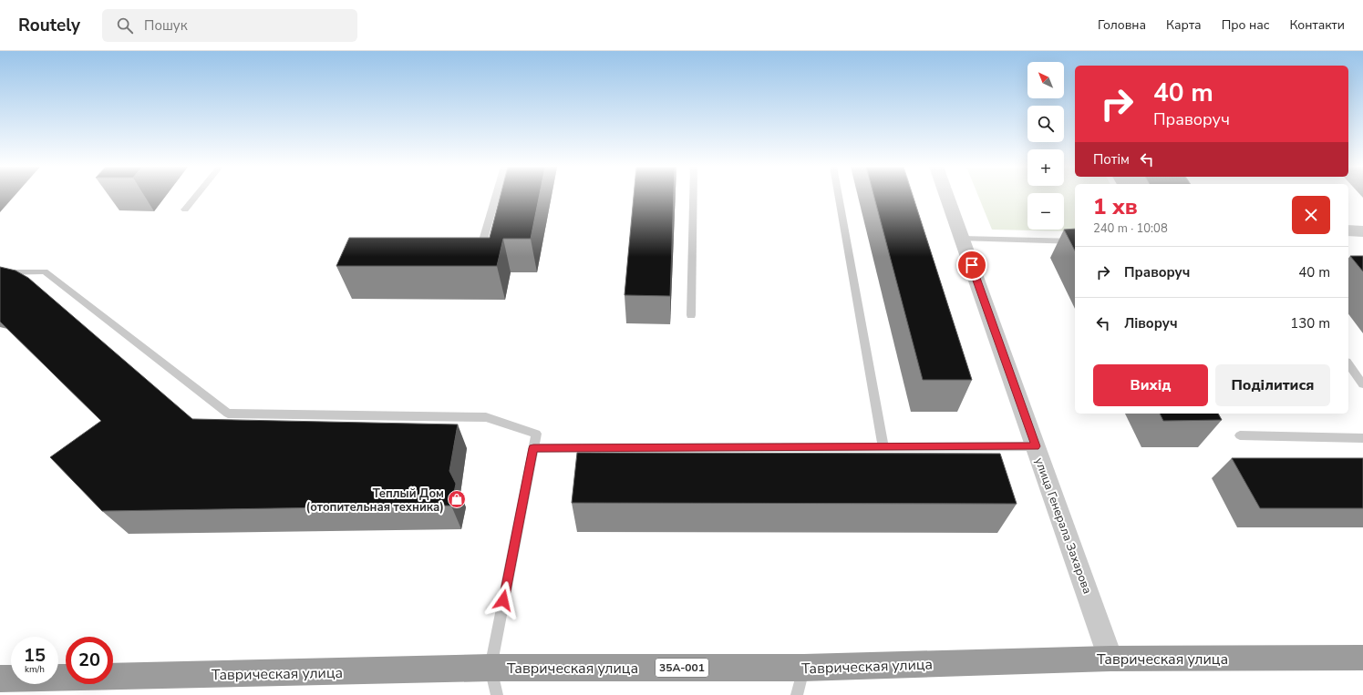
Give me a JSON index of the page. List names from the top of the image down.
{
  "streets": {
    "highway": ["Таврическая улица", "35А-001"],
    "street": ["улица Генерала Захарова"]
  },
  "crossings": [
    ["улица Генерала Захарова", "Таврическая улица"]
  ],
  "places": {
    "shop": ["Теплый Дом (отопительная техника)"]
  },
  "north": "top left",
  "page": {
    "header": "Routely",
    "search": "Пошук",
    "nav": [
      "Головна",
      "Карта",
      "Про нас",
      "Контакти"
    ],
    "map_buttons": ["+", "−"],
    "turn": ["40 m", "Праворуч"],
    "then": "Потім",
    "heading": ["1 хв", "240 m · 10:08"],
    "list": [
      {
        "name": "Праворуч",
        "value": "40 m"
      },
      {
        "name": "Ліворуч",
        "value": "130 m"
      }
    ],
    "buttons": ["Вихід", "Поділитися"],
    "speed": "15 km/h",
    "limit": "20"
  }
}
